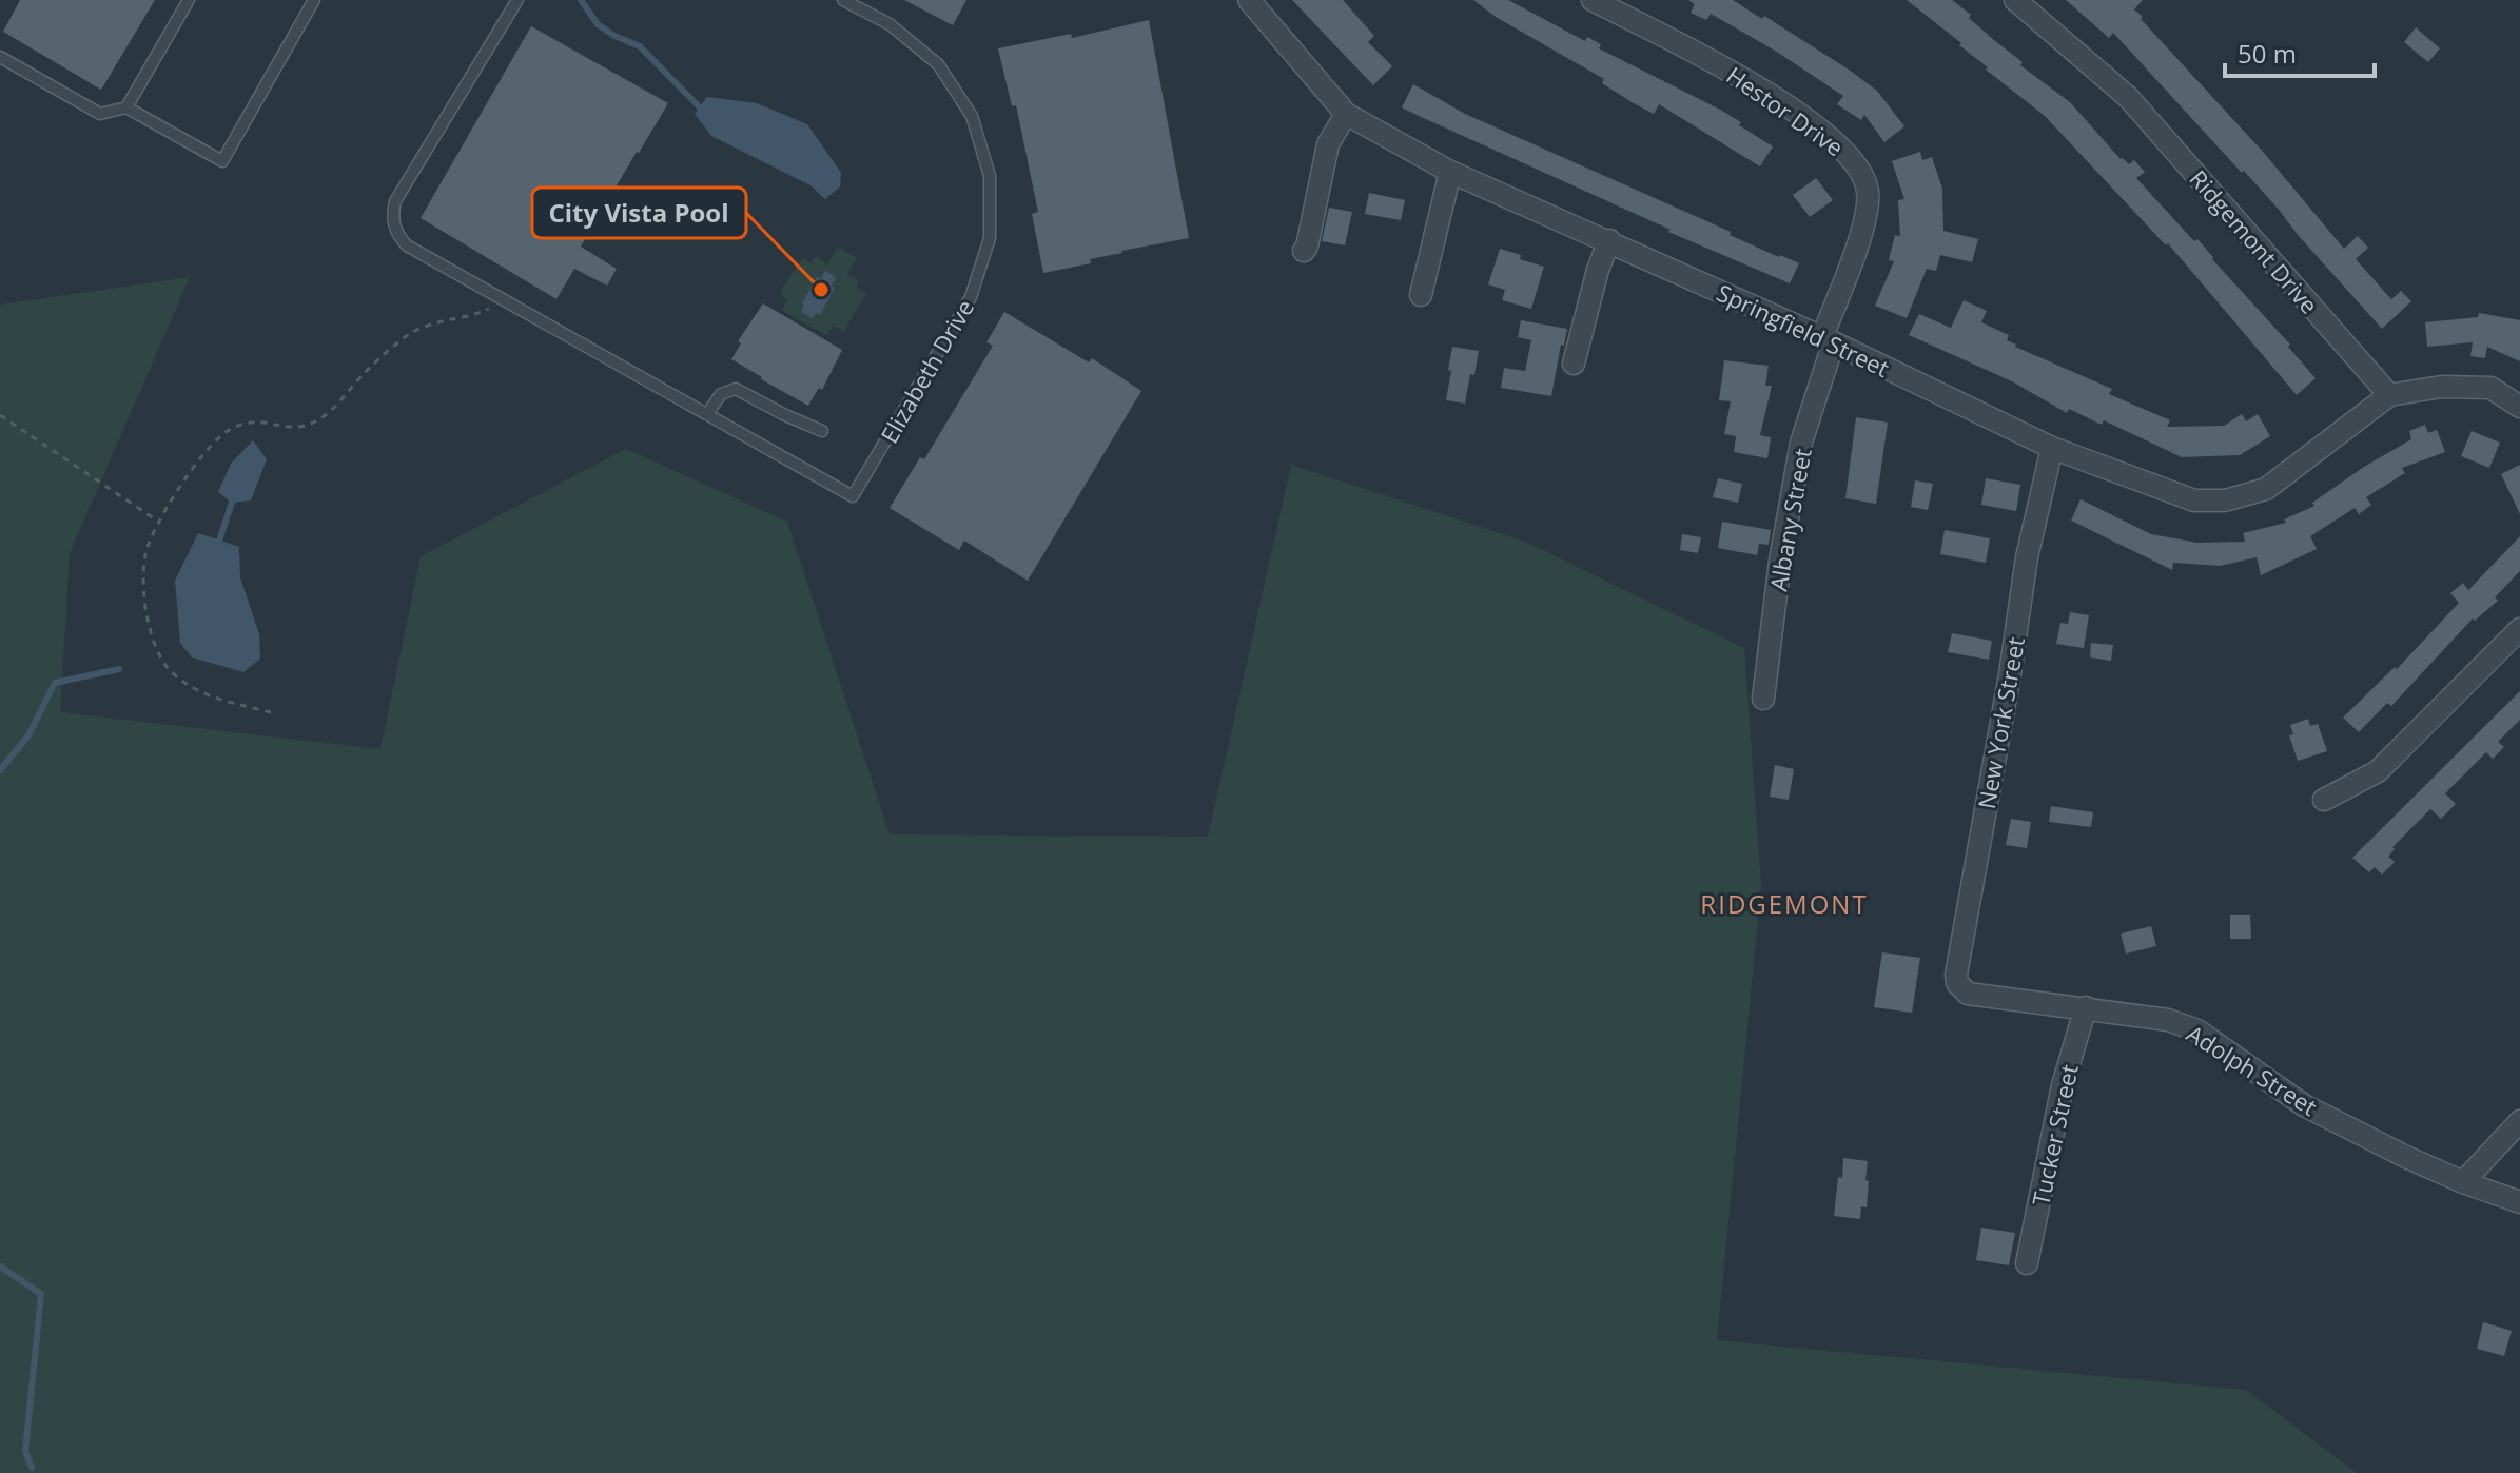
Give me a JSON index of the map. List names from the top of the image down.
{
  "streets": {
    "street": [
      "Hestor Drive",
      "Ridgemont Drive",
      "Springfield Street",
      "Albany Street",
      "New York Street",
      "Adolph Street",
      "Tucker Street"
    ],
    "lane": ["Elizabeth Drive"]
  },
  "crossings": [
    ["Hestor Drive", "Springfield Street"],
    ["Hestor Drive", "Albany Street"],
    ["Ridgemont Drive", "Springfield Street"],
    ["Springfield Street", "Albany Street"],
    ["Springfield Street", "New York Street"],
    ["New York Street", "Adolph Street"],
    ["Adolph Street", "Tucker Street"]
  ],
  "districts": ["RIDGEMONT"],
  "places": ["City Vista Pool"],
  "scale_bar": "50 m"
}
